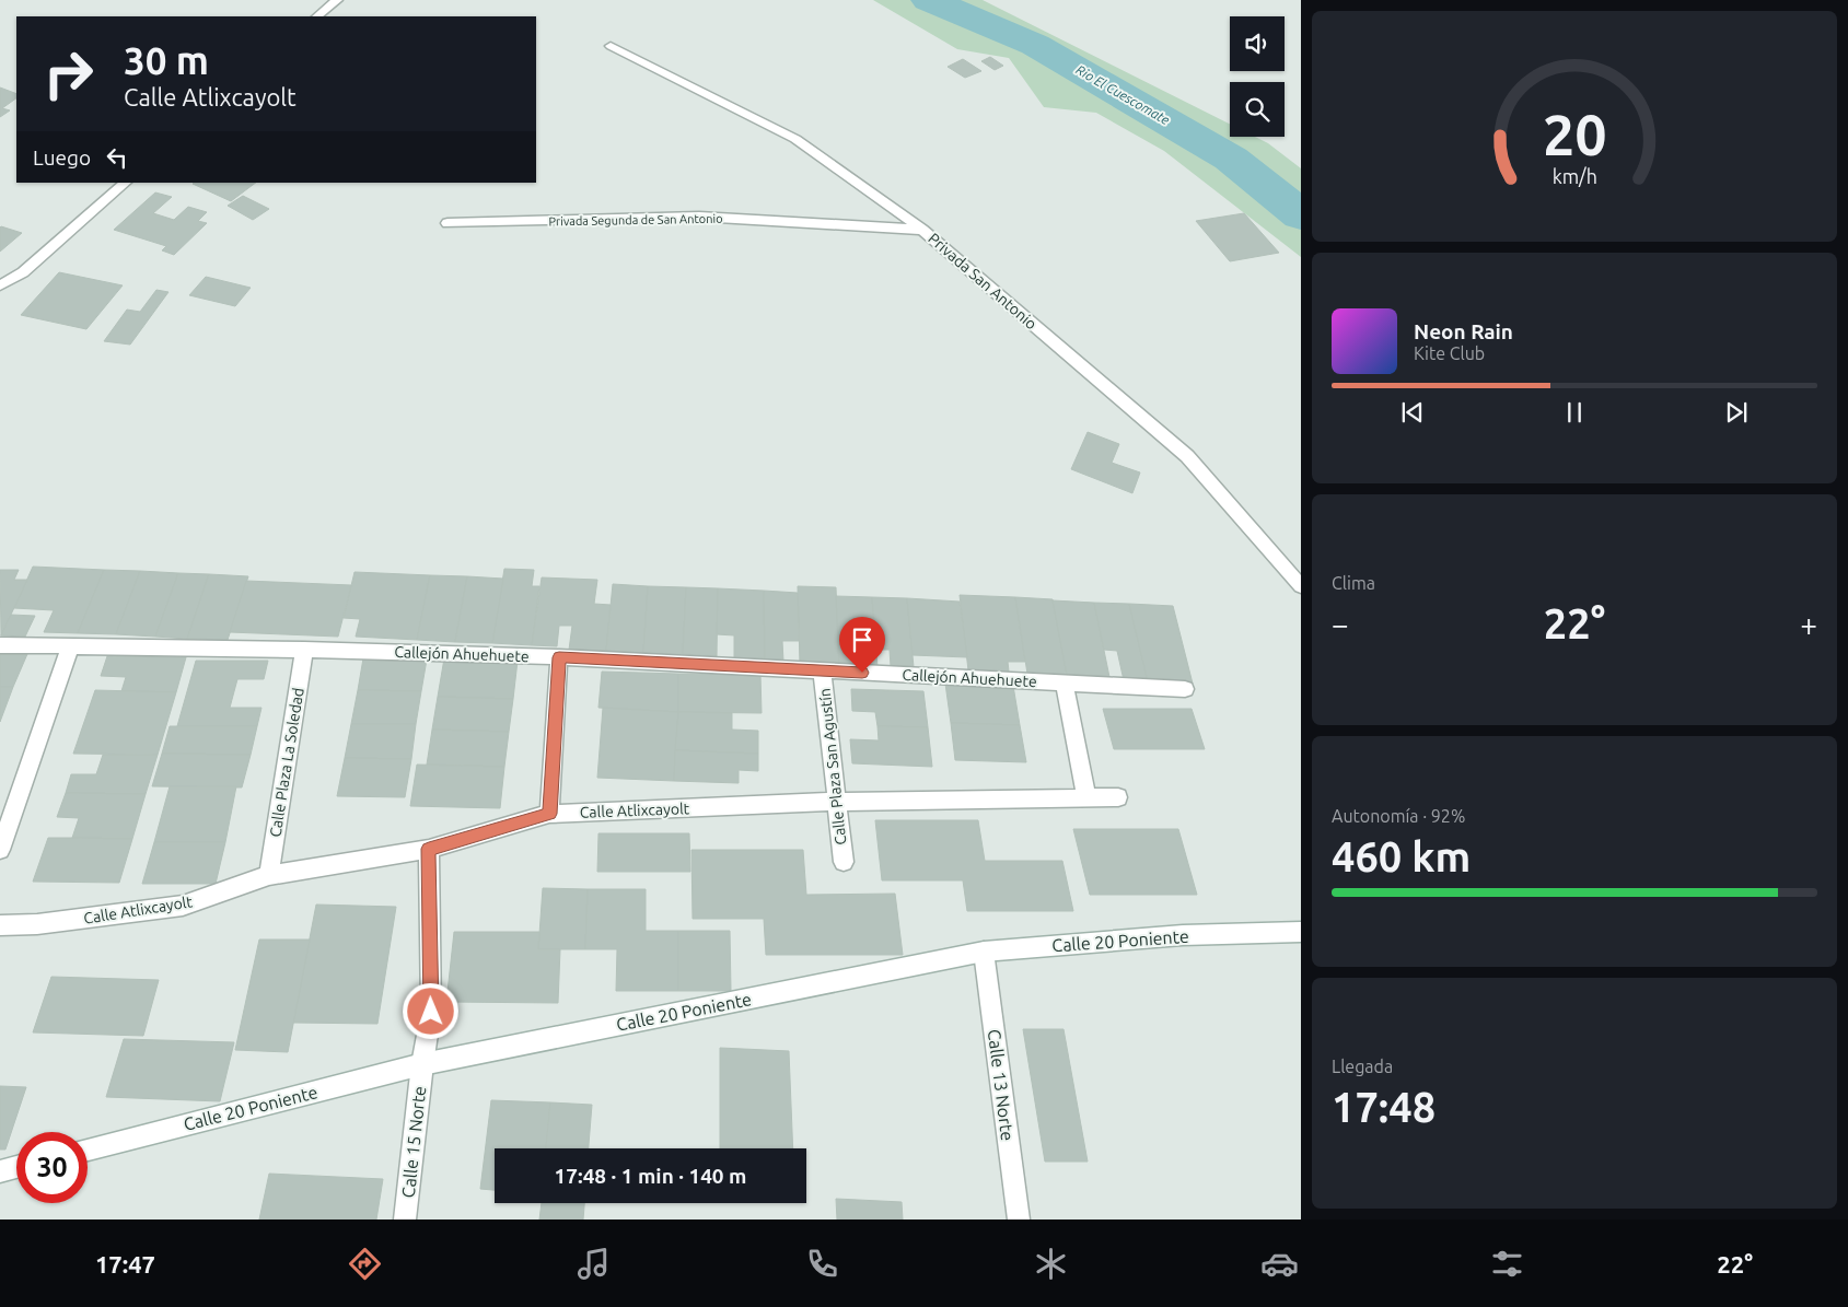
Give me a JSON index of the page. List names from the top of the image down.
{
  "streets": {
    "street": [
      "Privada Segunda de San Antonio",
      "Privada San Antonio",
      "Callejón Ahuehuete",
      "Calle Plaza La Soledad",
      "Calle Plaza San Agustín",
      "Calle Atlixcayolt",
      "Calle 20 Poniente",
      "Calle 13 Norte",
      "Calle 15 Norte"
    ]
  },
  "crossings": [
    ["Privada Segunda de San Antonio", "Privada San Antonio"],
    ["Callejón Ahuehuete", "Calle Plaza La Soledad"],
    ["Callejón Ahuehuete", "Calle Plaza San Agustín"],
    ["Calle Plaza La Soledad", "Calle Atlixcayolt"],
    ["Calle Plaza San Agustín", "Calle Atlixcayolt"],
    ["Calle Atlixcayolt", "Calle 15 Norte"],
    ["Calle 20 Poniente", "Calle 13 Norte"],
    ["Calle 20 Poniente", "Calle 15 Norte"]
  ],
  "water": ["Rio El Cuescomate"],
  "page": {
    "turn": ["30 m", "Calle Atlixcayolt"],
    "then": "Luego",
    "song": ["Neon Rain", "Kite Club"],
    "tile": [
      "Clima",
      ["Autonomía · 92%", "460 km"],
      ["Llegada", "17:48"]
    ],
    "heat": ["−", "22°", "+"],
    "limit": "30",
    "trip": "17:48 · 1 min · 140 m",
    "tabs": ["17:47", "22°"],
    "gauge": ["20", "km/h"]
  }
}
